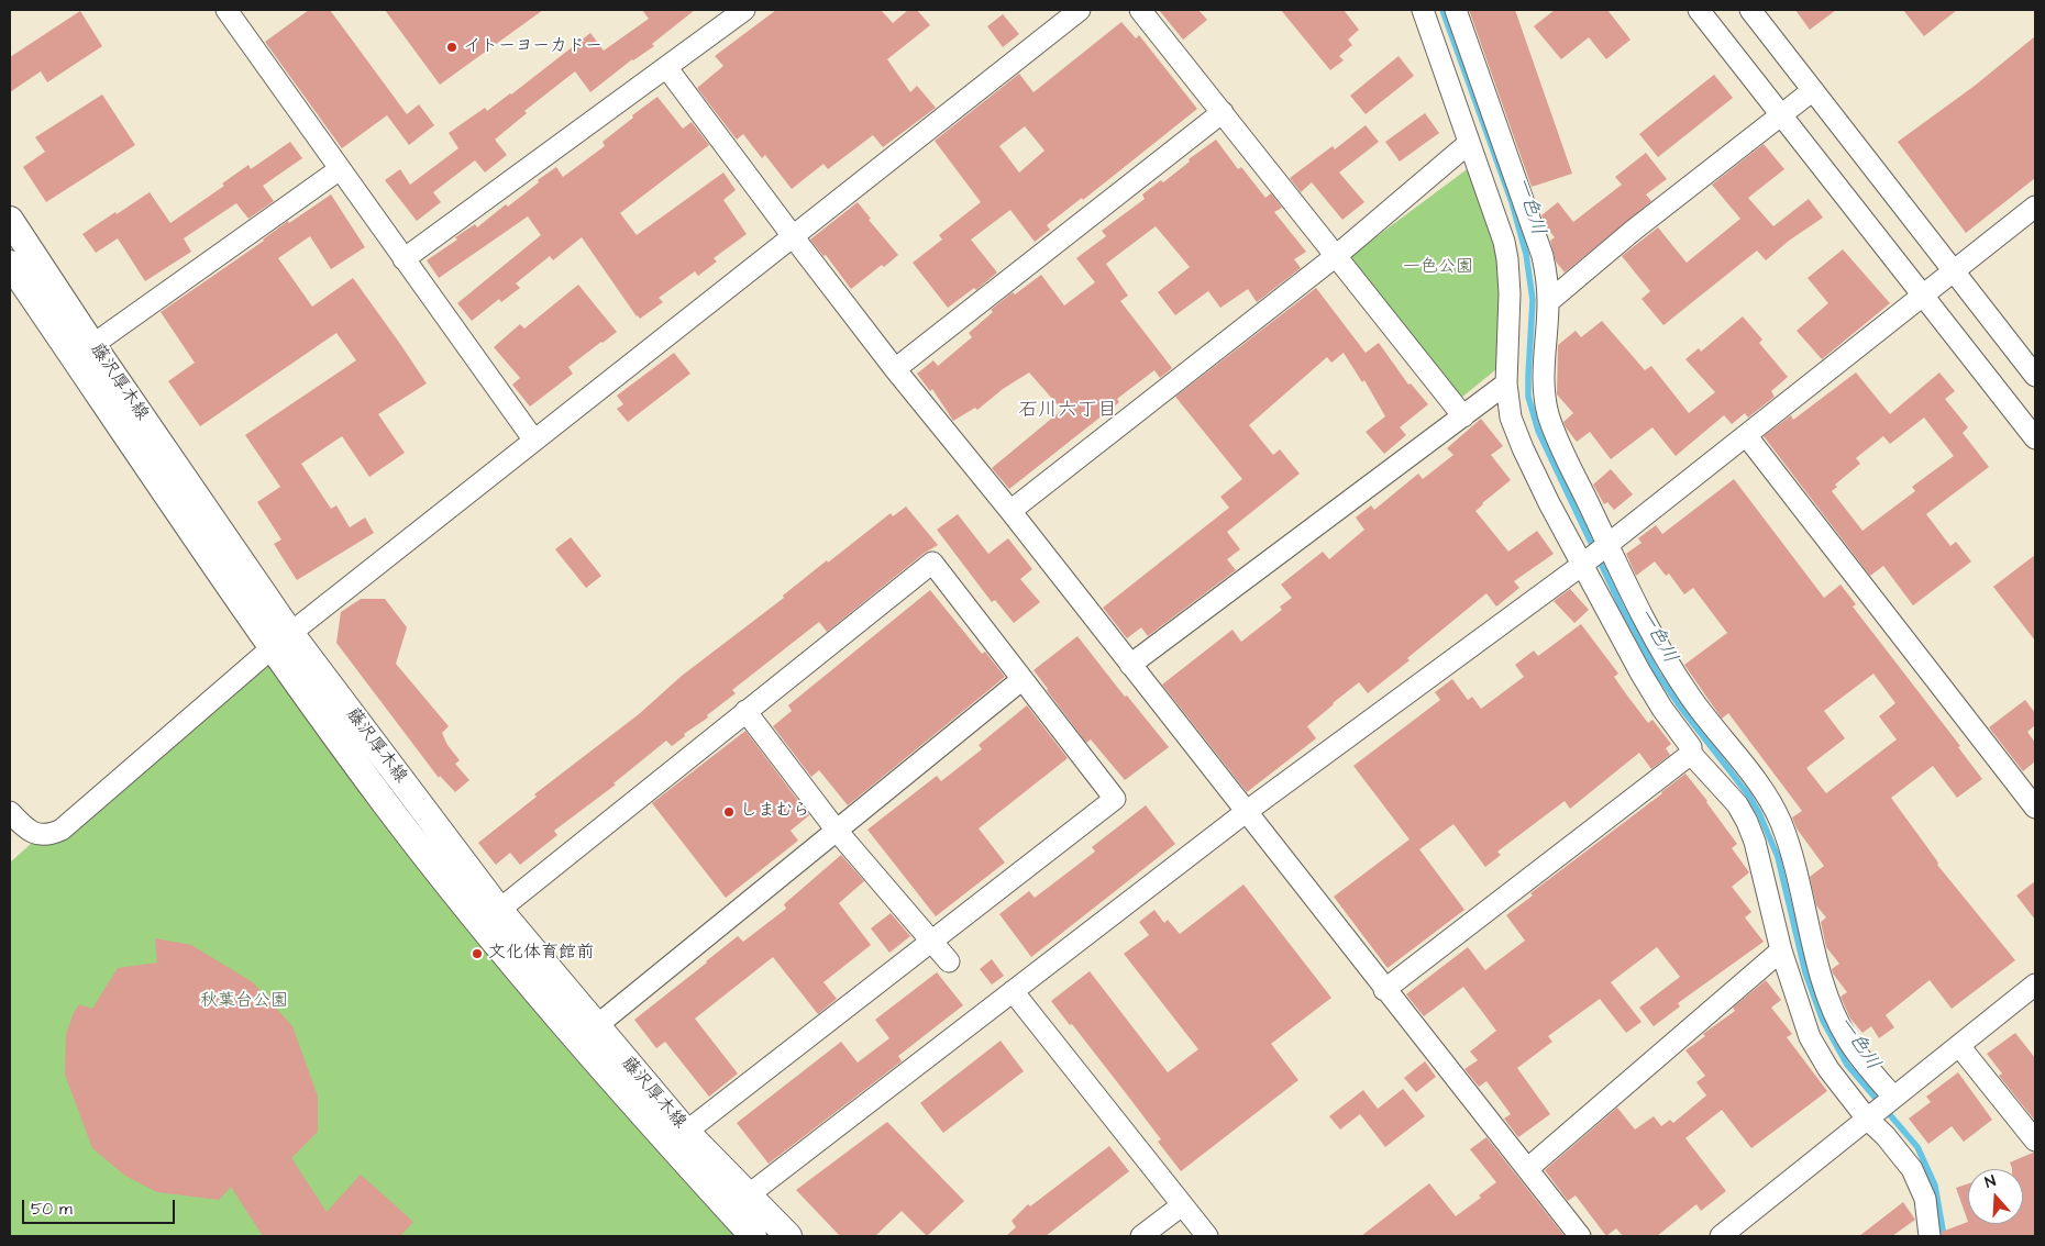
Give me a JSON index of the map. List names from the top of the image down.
{
  "streets": {
    "main road": ["藤沢厚木線"]
  },
  "districts": ["石川六丁目"],
  "water": ["一色川"],
  "parks": ["一色公園", "秋葉台公園"],
  "places": ["イトーヨーカドー", "しまむら", "文化体育館前"],
  "scale_bar": "50 m",
  "north": "top"
}
